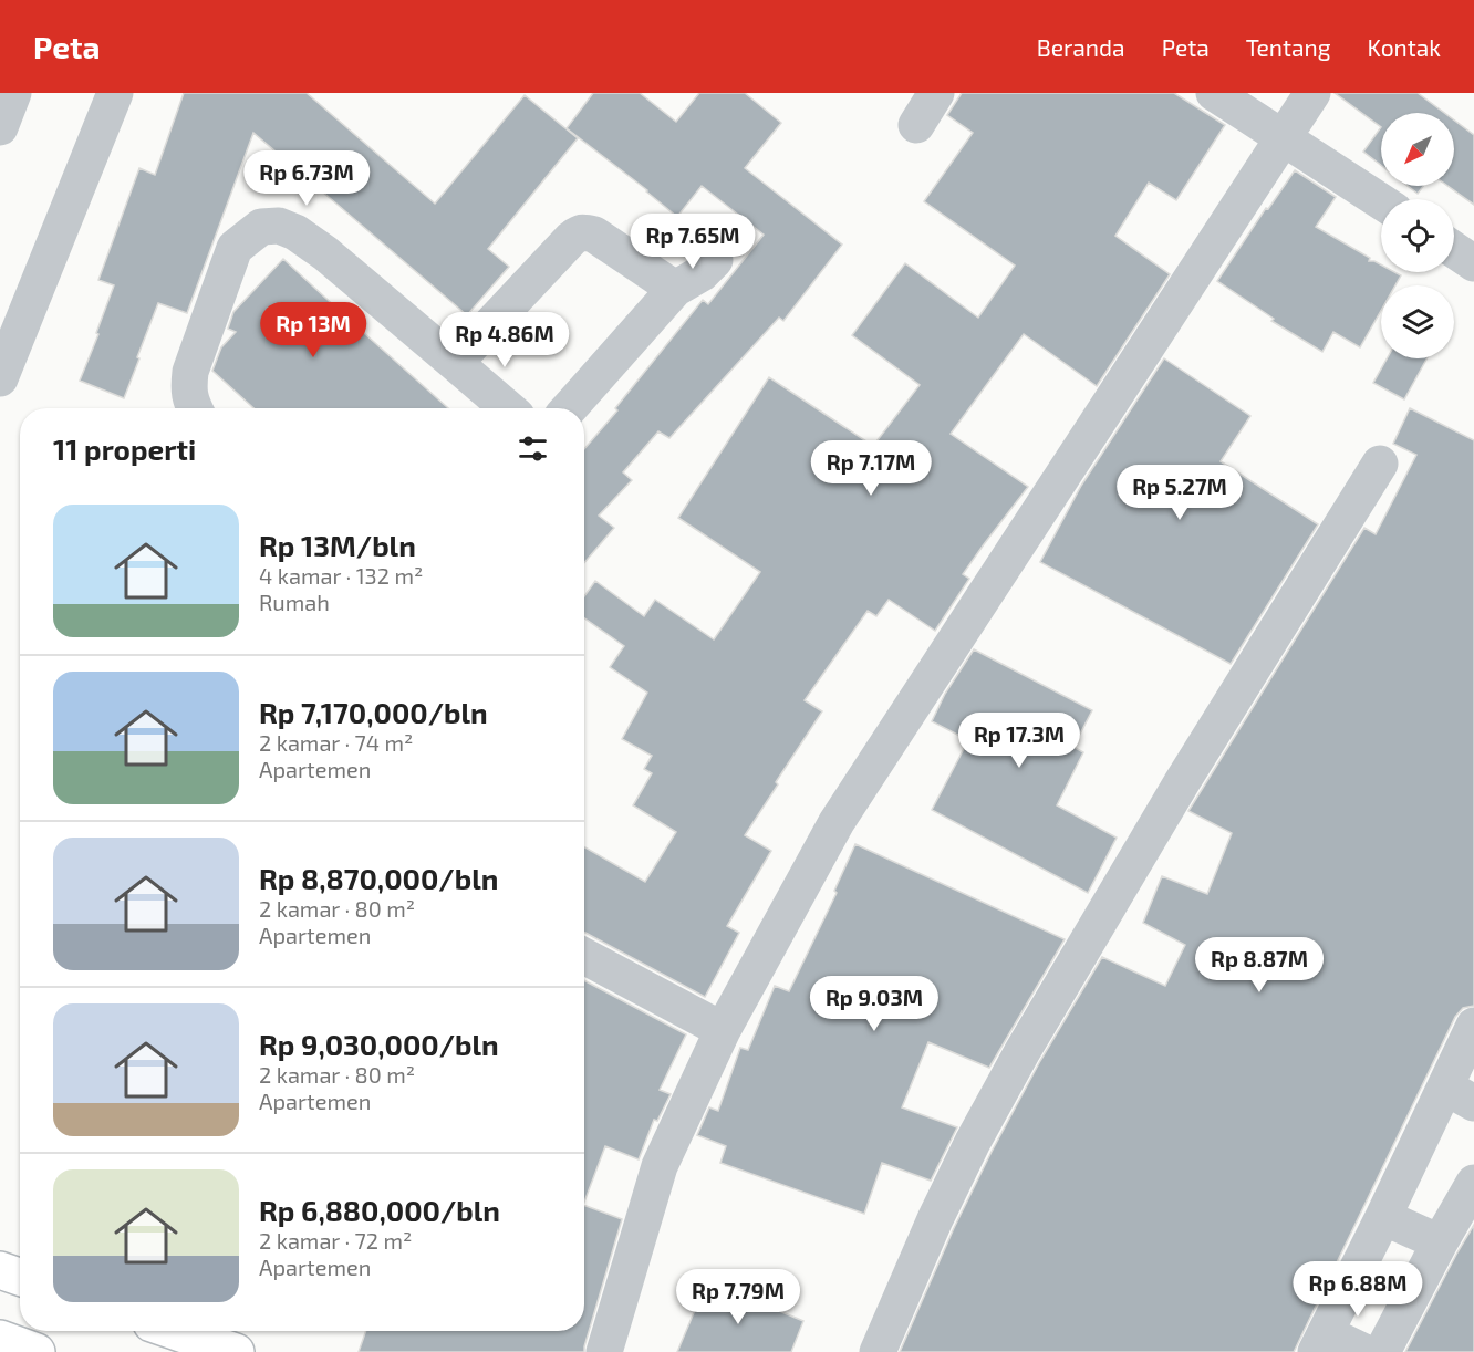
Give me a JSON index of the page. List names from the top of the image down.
{
  "north": "bottom left",
  "page": {
    "header": "Peta",
    "nav": [
      "Beranda",
      "Peta",
      "Tentang",
      "Kontak"
    ],
    "price": [
      "Rp 6.73M",
      "Rp 7.65M",
      "Rp 13M",
      "Rp 4.86M",
      "Rp 7.17M",
      "Rp 5.27M",
      "Rp 17.3M",
      "Rp 8.87M",
      "Rp 9.03M",
      "Rp 6.88M",
      "Rp 7.79M"
    ],
    "heading": "11 properti",
    "list": [
      {
        "name": "Rp 13M/bln",
        "note": "4 kamar · 132 m² · Rumah"
      },
      {
        "name": "Rp 7,170,000/bln",
        "note": "2 kamar · 74 m² · Apartemen"
      },
      {
        "name": "Rp 8,870,000/bln",
        "note": "2 kamar · 80 m² · Apartemen"
      },
      {
        "name": "Rp 9,030,000/bln",
        "note": "2 kamar · 80 m² · Apartemen"
      },
      {
        "name": "Rp 6,880,000/bln",
        "note": "2 kamar · 72 m² · Apartemen"
      }
    ]
  }
}
